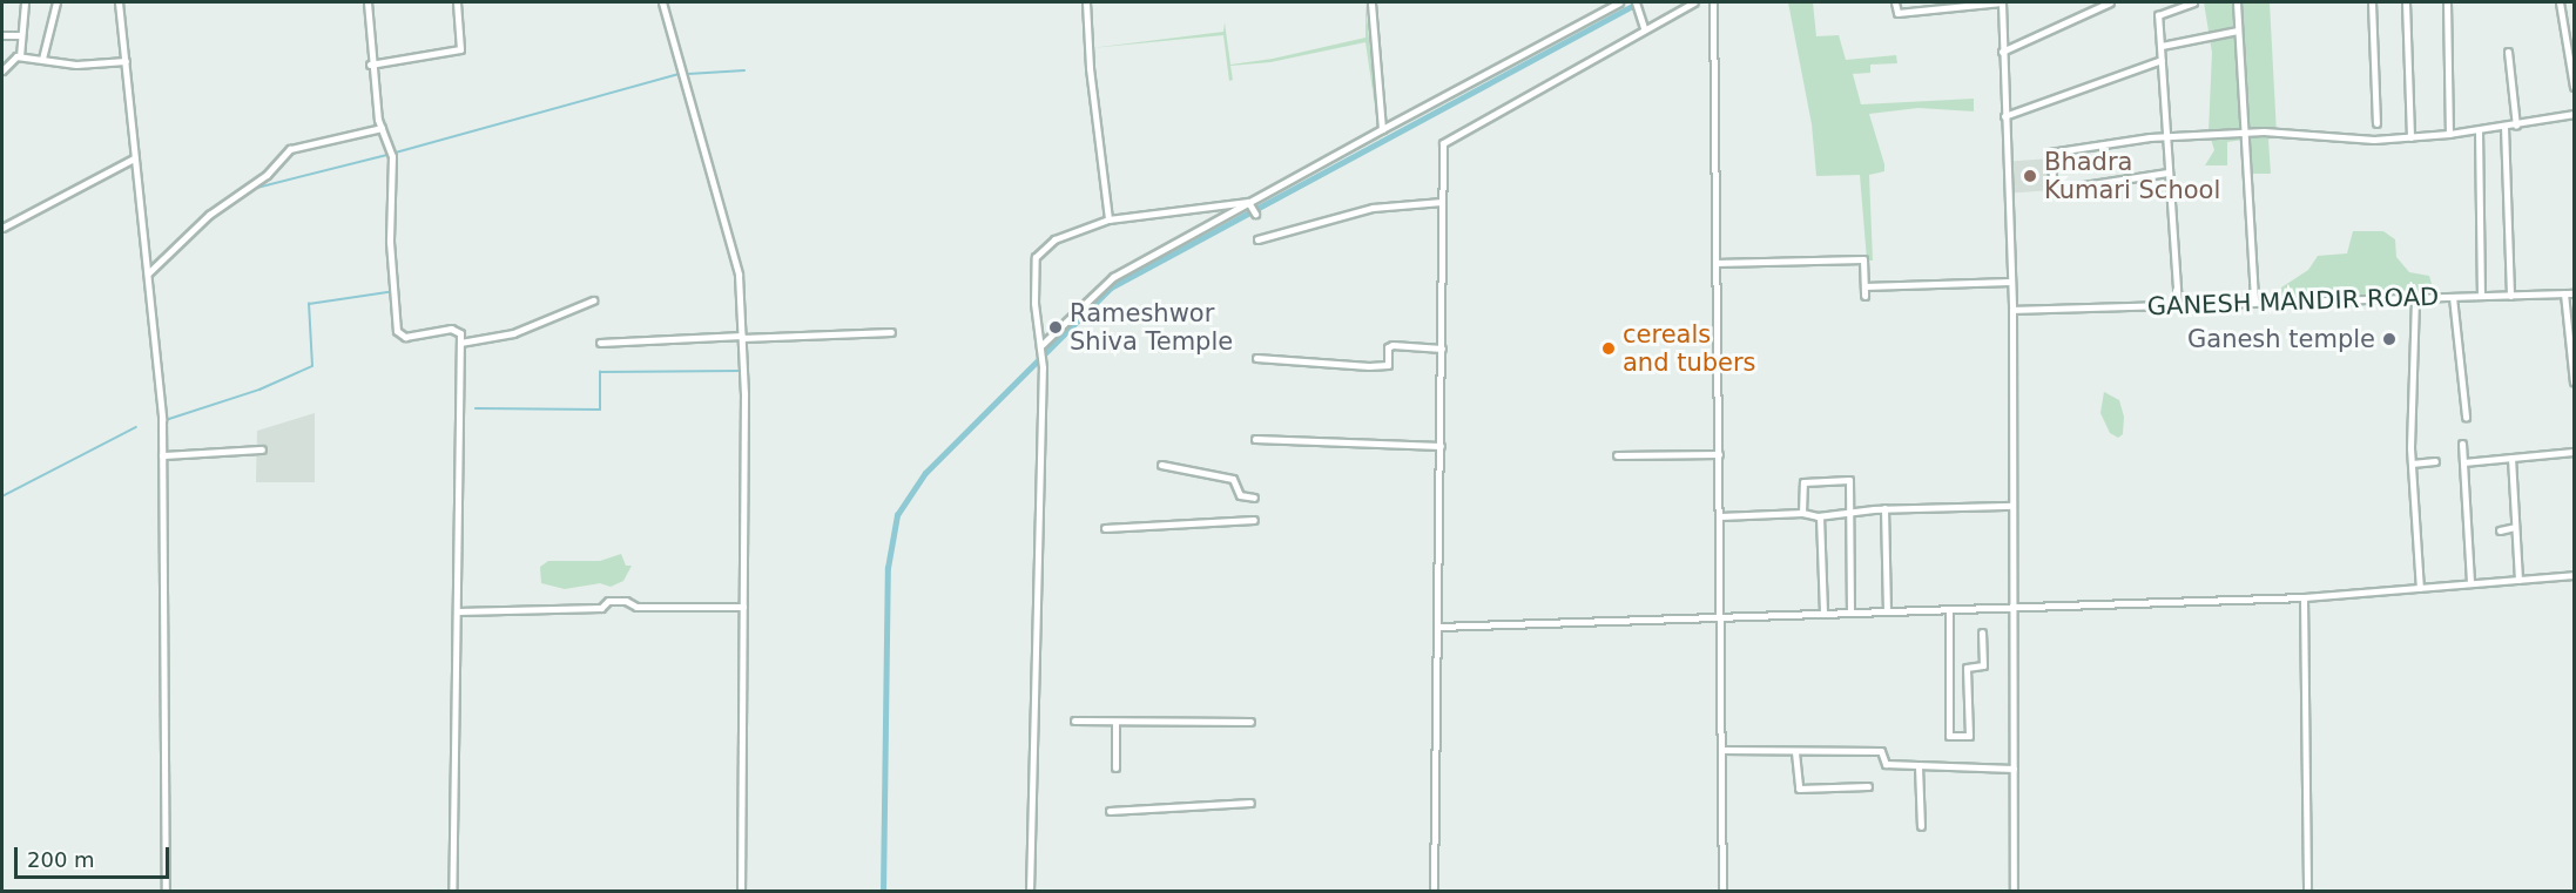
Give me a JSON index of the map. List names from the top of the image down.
{
  "streets": {
    "street": ["GANESH MANDIR ROAD"]
  },
  "places": [
    "Bhadra Kumari School",
    "Rameshwor Shiva Temple",
    "Ganesh temple",
    "cereals and tubers"
  ],
  "scale_bar": "200 m"
}
